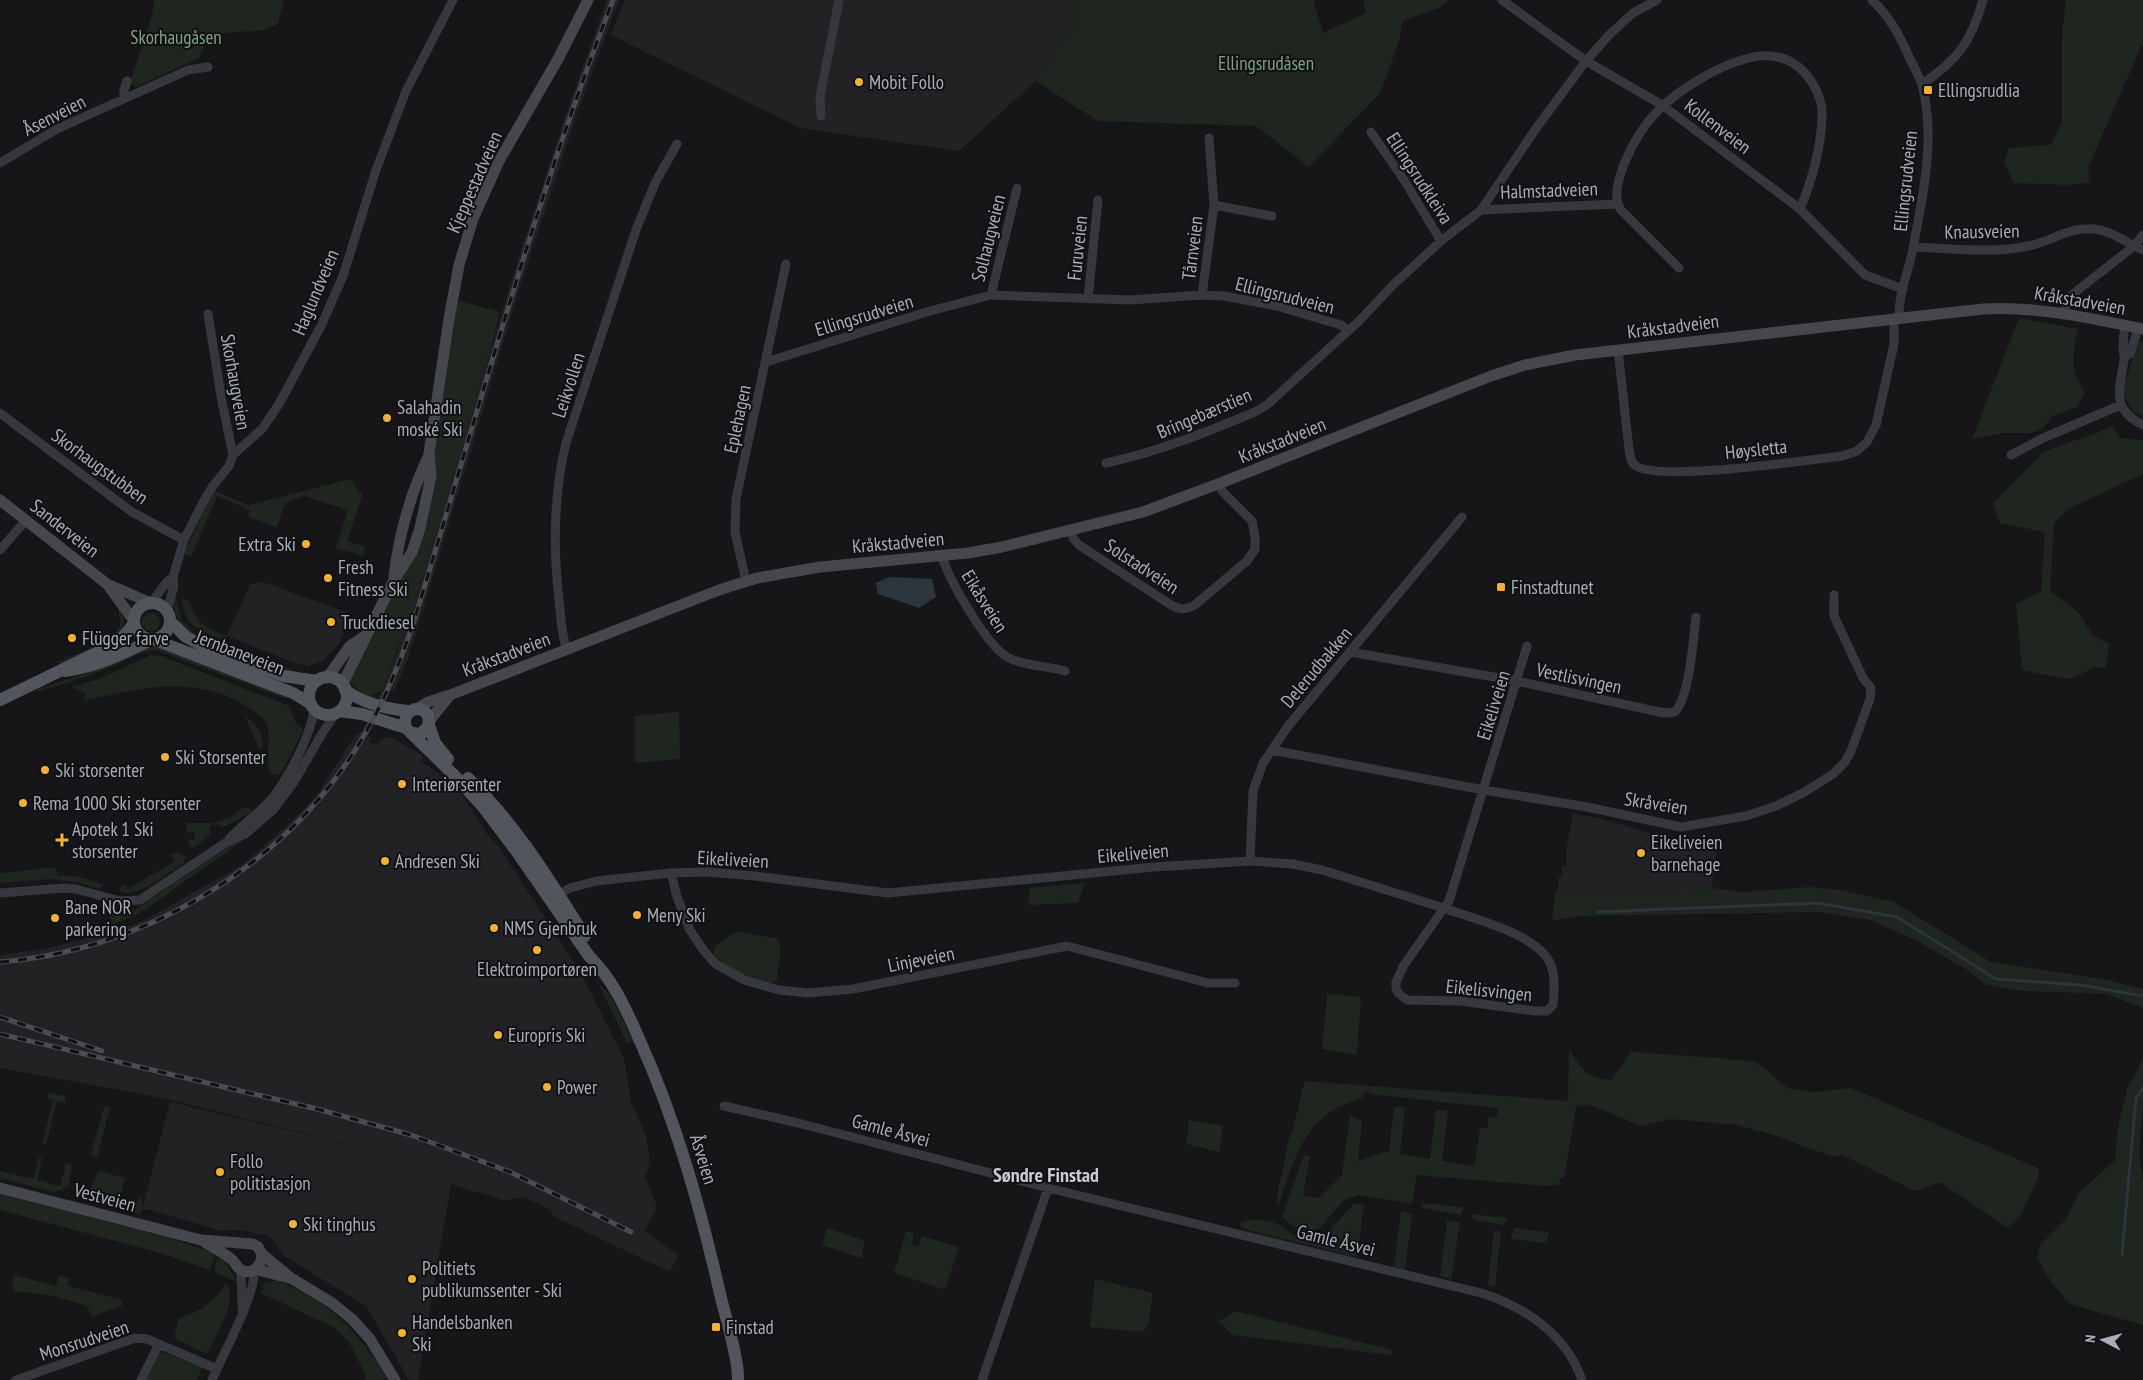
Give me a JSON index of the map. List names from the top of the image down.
{
  "streets": {
    "main road": [
      "Kjeppestadveien",
      "Kråkstadveien",
      "Sanderveien",
      "Jernbaneveien",
      "Åsveien",
      "Vestveien"
    ],
    "street": [
      "Åsenveien",
      "Kollenveien",
      "Ellingsrudkleiva",
      "Ellingsrudveien",
      "Halmstadveien",
      "Knausveien",
      "Solhaugveien",
      "Furuveien",
      "Tårnveien",
      "Haglundveien",
      "Skorhaugveien",
      "Leikvollen",
      "Bringebærstien",
      "Eplehagen",
      "Høysletta",
      "Skorhaugstubben",
      "Solstadveien",
      "Eikåsveien",
      "Delerudbakken",
      "Vestlisvingen",
      "Eikeliveien",
      "Skråveien",
      "Linjeveien",
      "Eikelisvingen",
      "Gamle Åsvei",
      "Monsrudveien"
    ]
  },
  "crossings": [
    ["Kollenveien", "Ellingsrudveien"],
    ["Kollenveien", "Halmstadveien"],
    ["Ellingsrudkleiva", "Ellingsrudveien"],
    ["Ellingsrudveien", "Halmstadveien"],
    ["Ellingsrudveien", "Knausveien"],
    ["Ellingsrudveien", "Solhaugveien"],
    ["Ellingsrudveien", "Furuveien"],
    ["Ellingsrudveien", "Tårnveien"],
    ["Ellingsrudveien", "Kråkstadveien"],
    ["Ellingsrudveien", "Bringebærstien"],
    ["Ellingsrudveien", "Eplehagen"],
    ["Ellingsrudveien", "Høysletta"],
    ["Kjeppestadveien", "Jernbaneveien"],
    ["Haglundveien", "Skorhaugveien"],
    ["Haglundveien", "Skorhaugstubben"],
    ["Haglundveien", "Sanderveien"],
    ["Haglundveien", "Jernbaneveien"],
    ["Kråkstadveien", "Leikvollen"],
    ["Kråkstadveien", "Eplehagen"],
    ["Kråkstadveien", "Høysletta"],
    ["Kråkstadveien", "Solstadveien"],
    ["Kråkstadveien", "Eikåsveien"],
    ["Kråkstadveien", "Åsveien"],
    ["Sanderveien", "Jernbaneveien"],
    ["Delerudbakken", "Vestlisvingen"],
    ["Delerudbakken", "Eikeliveien"],
    ["Delerudbakken", "Skråveien"],
    ["Vestlisvingen", "Eikeliveien"],
    ["Eikeliveien", "Skråveien"],
    ["Eikeliveien", "Linjeveien"],
    ["Eikeliveien", "Eikelisvingen"],
    ["Eikeliveien", "Åsveien"]
  ],
  "districts": ["Søndre Finstad"],
  "parks": ["Skorhaugåsen", "Ellingsrudåsen"],
  "places": {
    "other": [
      "Mobit Follo",
      "Salahadin moské Ski",
      "Extra Ski",
      "Fresh Fitness Ski",
      "Truckdiesel",
      "Flügger farve",
      "Ski Storsenter",
      "Ski storsenter",
      "Interiørsenter",
      "Rema 1000 Ski storsenter",
      "Eikeliveien barnehage",
      "Andresen Ski",
      "Meny Ski",
      "Bane NOR parkering",
      "NMS Gjenbruk",
      "Elektroimportøren",
      "Europris Ski",
      "Power",
      "Follo politistasjon",
      "Ski tinghus",
      "Politiets publikumssenter - Ski",
      "Handelsbanken Ski"
    ],
    "transit": ["Ellingsrudlia", "Finstadtunet", "Finstad"],
    "health": ["Apotek 1 Ski storsenter"]
  },
  "north": "left"
}
